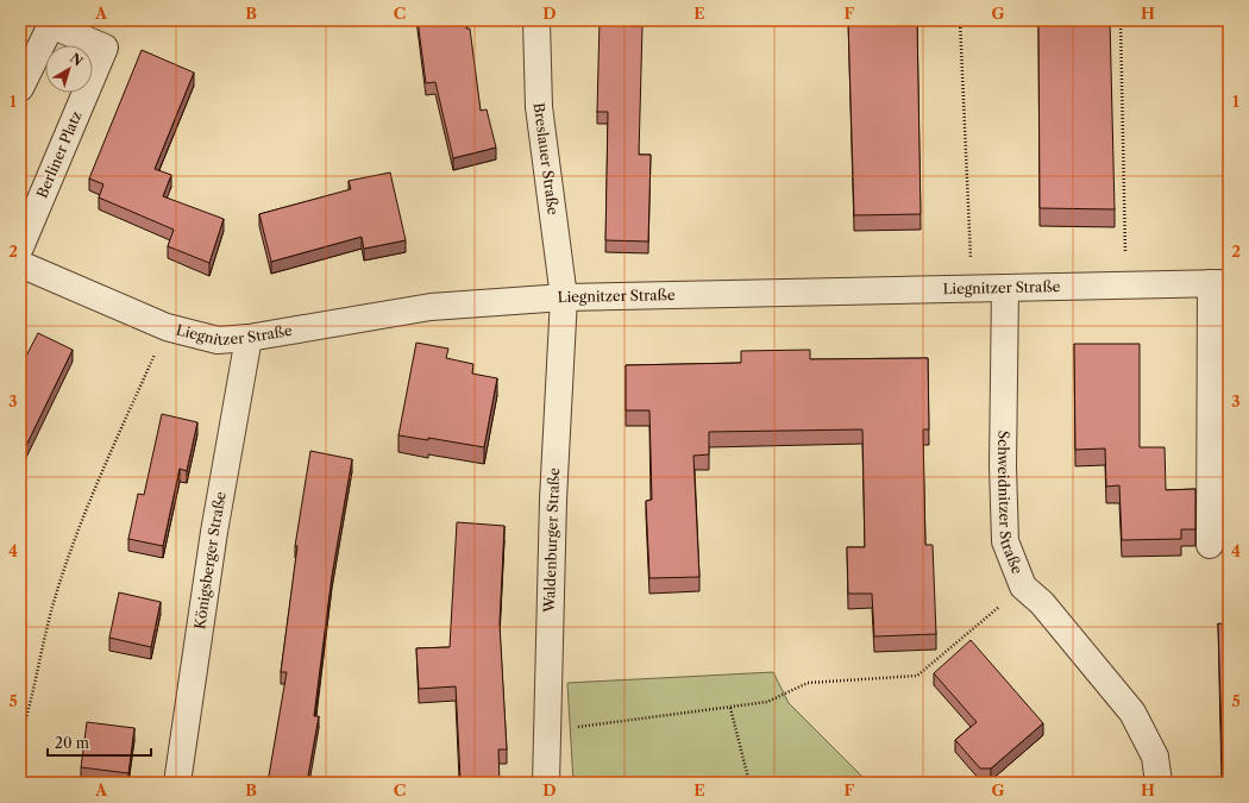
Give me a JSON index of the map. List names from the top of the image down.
{
  "streets": {
    "street": [
      "Berliner Platz",
      "Breslauer Straße",
      "Liegnitzer Straße",
      "Schweidnitzer Straße",
      "Waldenburger Straße",
      "Königsberger Straße"
    ]
  },
  "crossings": [
    ["Breslauer Straße", "Liegnitzer Straße"],
    ["Breslauer Straße", "Waldenburger Straße"],
    ["Liegnitzer Straße", "Schweidnitzer Straße"],
    ["Liegnitzer Straße", "Waldenburger Straße"],
    ["Liegnitzer Straße", "Königsberger Straße"]
  ],
  "scale_bar": "20 m",
  "north": "top right",
  "grid": {
    "columns": [
      "A",
      "B",
      "C",
      "D",
      "E",
      "F",
      "G",
      "H"
    ],
    "rows": [
      "1",
      "2",
      "3",
      "4",
      "5"
    ]
  }
}
